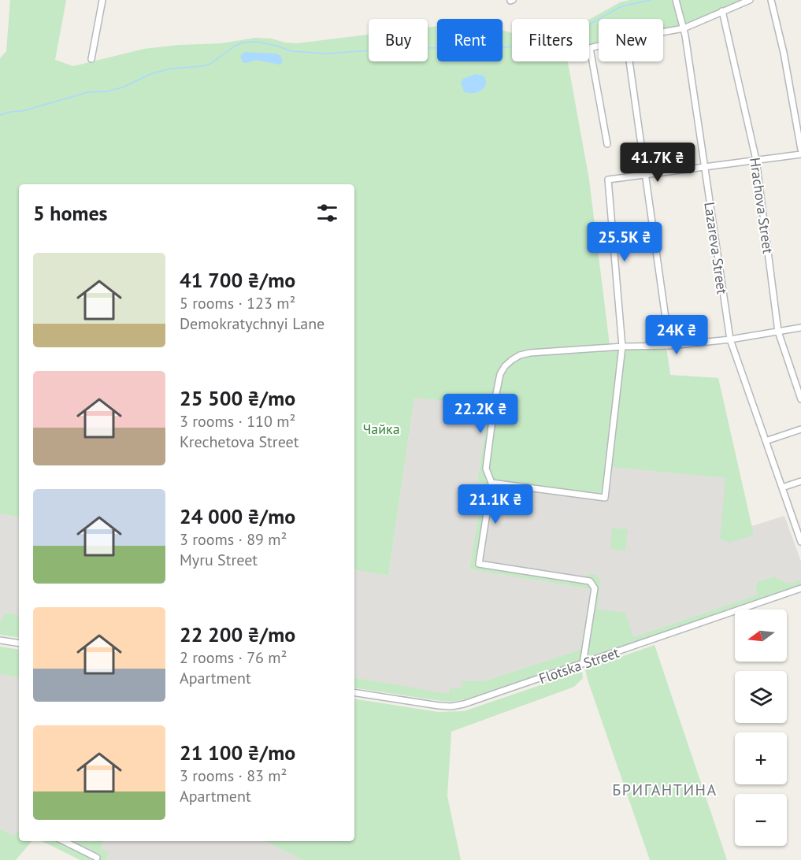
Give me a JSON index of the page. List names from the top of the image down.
{
  "streets": {
    "street": ["Hrachova Street", "Lazareva Street", "Flotska Street"]
  },
  "districts": ["БРИГАНТИНА"],
  "parks": ["Чайка"],
  "north": "left",
  "page": {
    "chip": [
      "Buy",
      "Rent",
      "Filters",
      "New"
    ],
    "price": [
      "41.7K ₴",
      "25.5K ₴",
      "24K ₴",
      "22.2K ₴",
      "21.1K ₴"
    ],
    "heading": "5 homes",
    "list": [
      {
        "name": "41 700 ₴/mo",
        "note": "5 rooms · 123 m² · Demokratychnyi Lane"
      },
      {
        "name": "25 500 ₴/mo",
        "note": "3 rooms · 110 m² · Krechetova Street"
      },
      {
        "name": "24 000 ₴/mo",
        "note": "3 rooms · 89 m² · Myru Street"
      },
      {
        "name": "22 200 ₴/mo",
        "note": "2 rooms · 76 m² · Apartment"
      },
      {
        "name": "21 100 ₴/mo",
        "note": "3 rooms · 83 m² · Apartment"
      }
    ],
    "map_buttons": ["+", "−"]
  }
}
